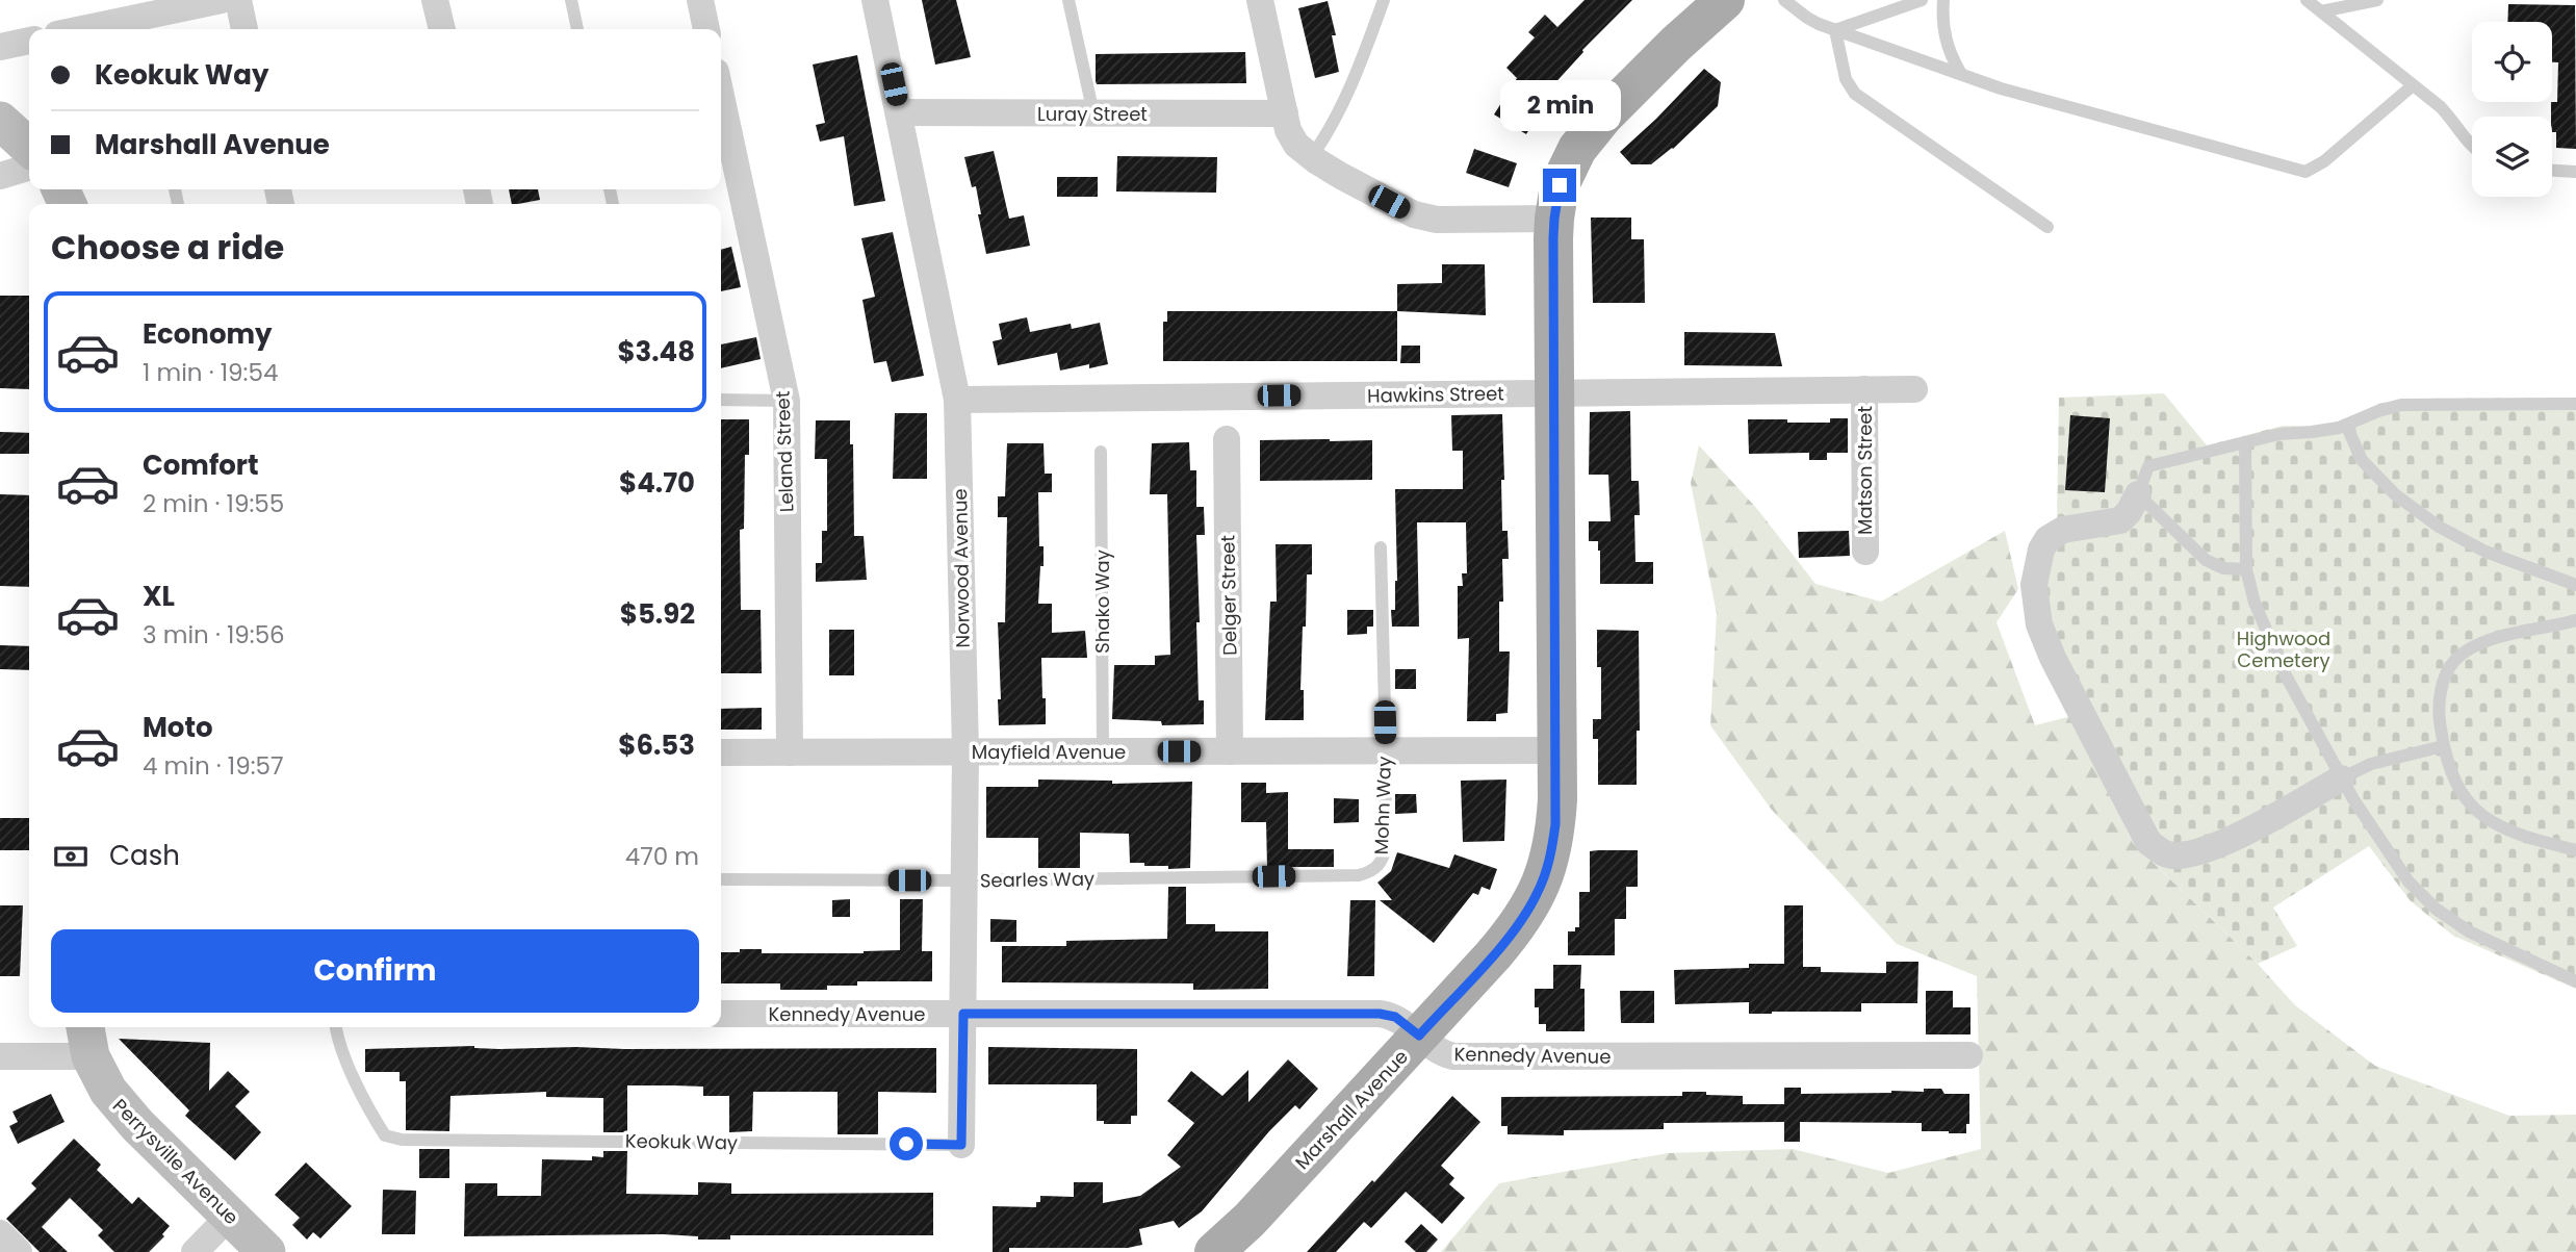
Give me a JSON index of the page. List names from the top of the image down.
{
  "streets": {
    "main road": ["Marshall Avenue", "Perrysville Avenue"],
    "street": [
      "Luray Street",
      "Hawkins Street",
      "Leland Street",
      "Matson Street",
      "Norwood Avenue",
      "Delger Street",
      "Mayfield Avenue",
      "Kennedy Avenue"
    ],
    "lane": [
      "Shako Way",
      "Mohn Way",
      "Searles Way",
      "Keokuk Way"
    ]
  },
  "crossings": [
    ["Luray Street", "Norwood Avenue"],
    ["Hawkins Street", "Matson Street"],
    ["Hawkins Street", "Norwood Avenue"],
    ["Hawkins Street", "Marshall Avenue"],
    ["Leland Street", "Mayfield Avenue"],
    ["Norwood Avenue", "Mayfield Avenue"],
    ["Norwood Avenue", "Searles Way"],
    ["Norwood Avenue", "Kennedy Avenue"],
    ["Norwood Avenue", "Keokuk Way"],
    ["Delger Street", "Mayfield Avenue"],
    ["Shako Way", "Mayfield Avenue"],
    ["Mayfield Avenue", "Mohn Way"],
    ["Mayfield Avenue", "Marshall Avenue"],
    ["Mohn Way", "Searles Way"],
    ["Kennedy Avenue", "Marshall Avenue"]
  ],
  "parks": ["Highwood Cemetery"],
  "page": {
    "banner": ["Keokuk Way", "Marshall Avenue"],
    "bubble": "2 min",
    "heading": "Choose a ride",
    "list": [
      {
        "name": "Economy",
        "note": "1 min · 19:54",
        "value": "$3.48"
      },
      {
        "name": "Comfort",
        "note": "2 min · 19:55",
        "value": "$4.70"
      },
      {
        "name": "XL",
        "note": "3 min · 19:56",
        "value": "$5.92"
      },
      {
        "name": "Moto",
        "note": "4 min · 19:57",
        "value": "$6.53"
      }
    ],
    "pay": ["Cash", "470 m"],
    "buttons": "Confirm"
  }
}
